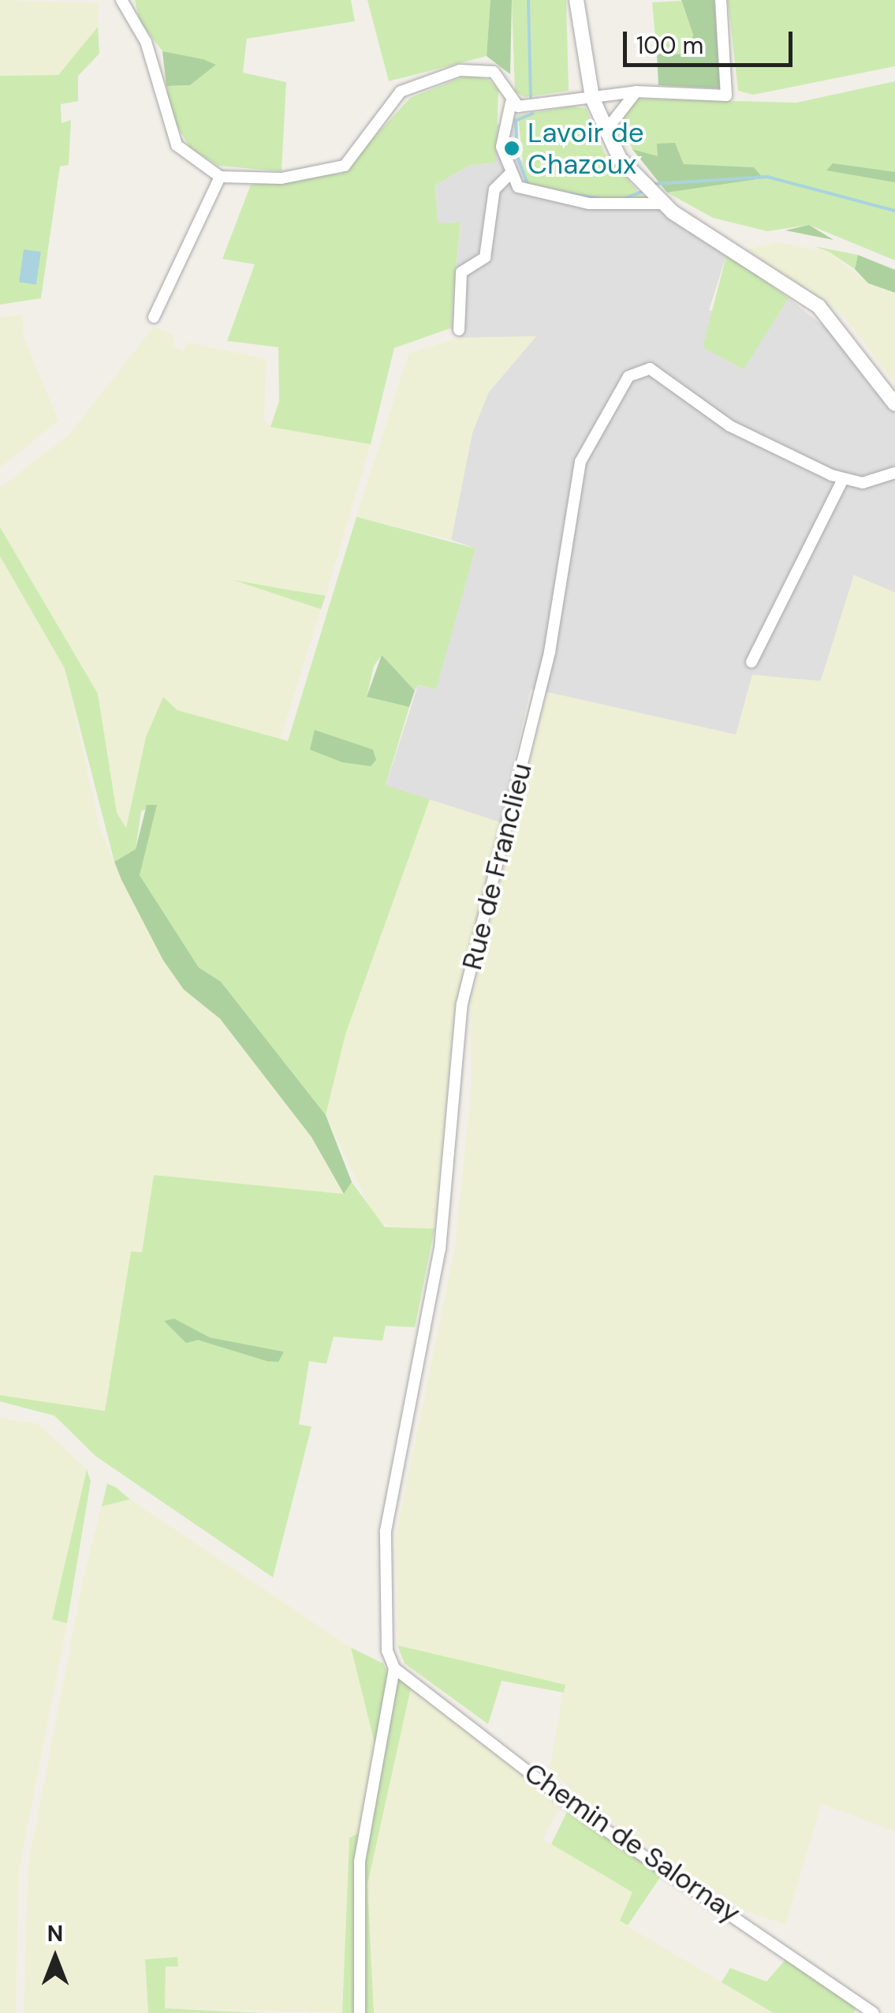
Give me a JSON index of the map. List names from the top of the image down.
{
  "streets": {
    "street": ["Rue de Franclieu", "Chemin de Salornay"]
  },
  "crossings": [
    ["Rue de Franclieu", "Chemin de Salornay"]
  ],
  "places": ["Lavoir de Chazoux"],
  "scale_bar": "100 m",
  "north": "top"
}
